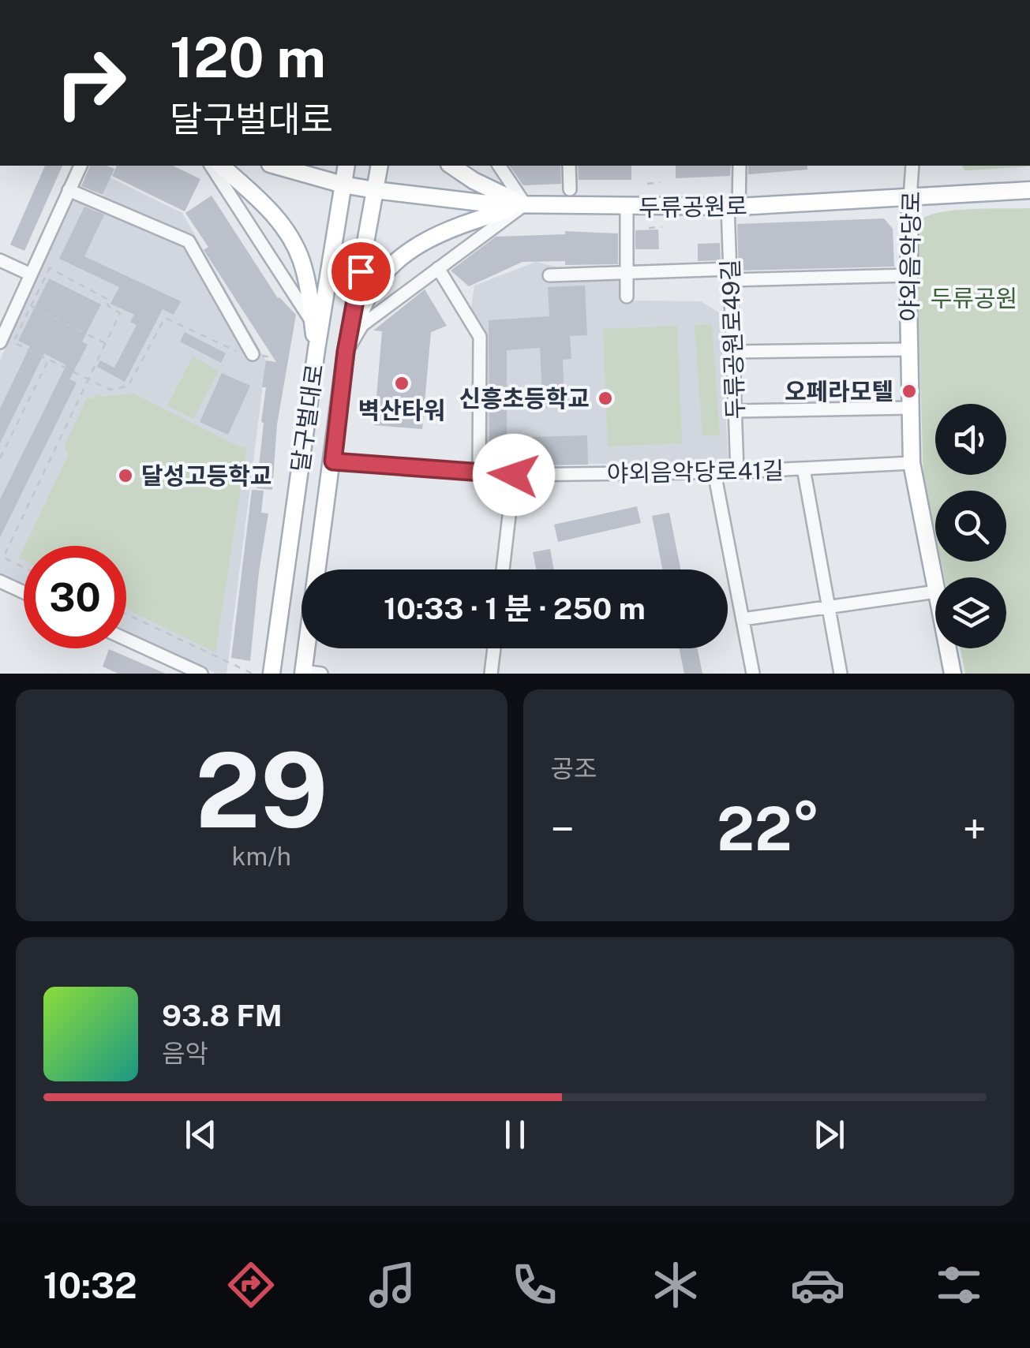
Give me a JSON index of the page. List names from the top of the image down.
{
  "streets": {
    "main road": ["두류공원로", "야외음악당로", "달구벌대로"],
    "street": ["두류공원로49길", "야외음악당로41길"]
  },
  "crossings": [
    ["두류공원로", "야외음악당로"],
    ["두류공원로", "두류공원로49길"],
    ["두류공원로", "달구벌대로"],
    ["야외음악당로", "두류공원로49길"],
    ["야외음악당로", "야외음악당로41길"],
    ["두류공원로49길", "야외음악당로41길"],
    ["달구벌대로", "야외음악당로41길"]
  ],
  "parks": ["두류공원"],
  "places": [
    "벽산타워",
    "오페라모텔",
    "신흥초등학교",
    "달성고등학교"
  ],
  "page": {
    "turn": ["120 m", "달구벌대로"],
    "limit": "30",
    "trip": "10:33 · 1 분 · 250 m",
    "tile": [
      ["29", "km/h"],
      "공조"
    ],
    "heat": ["−", "22°", "+"],
    "song": ["93.8 FM", "음악"],
    "tabs": "10:32"
  }
}
